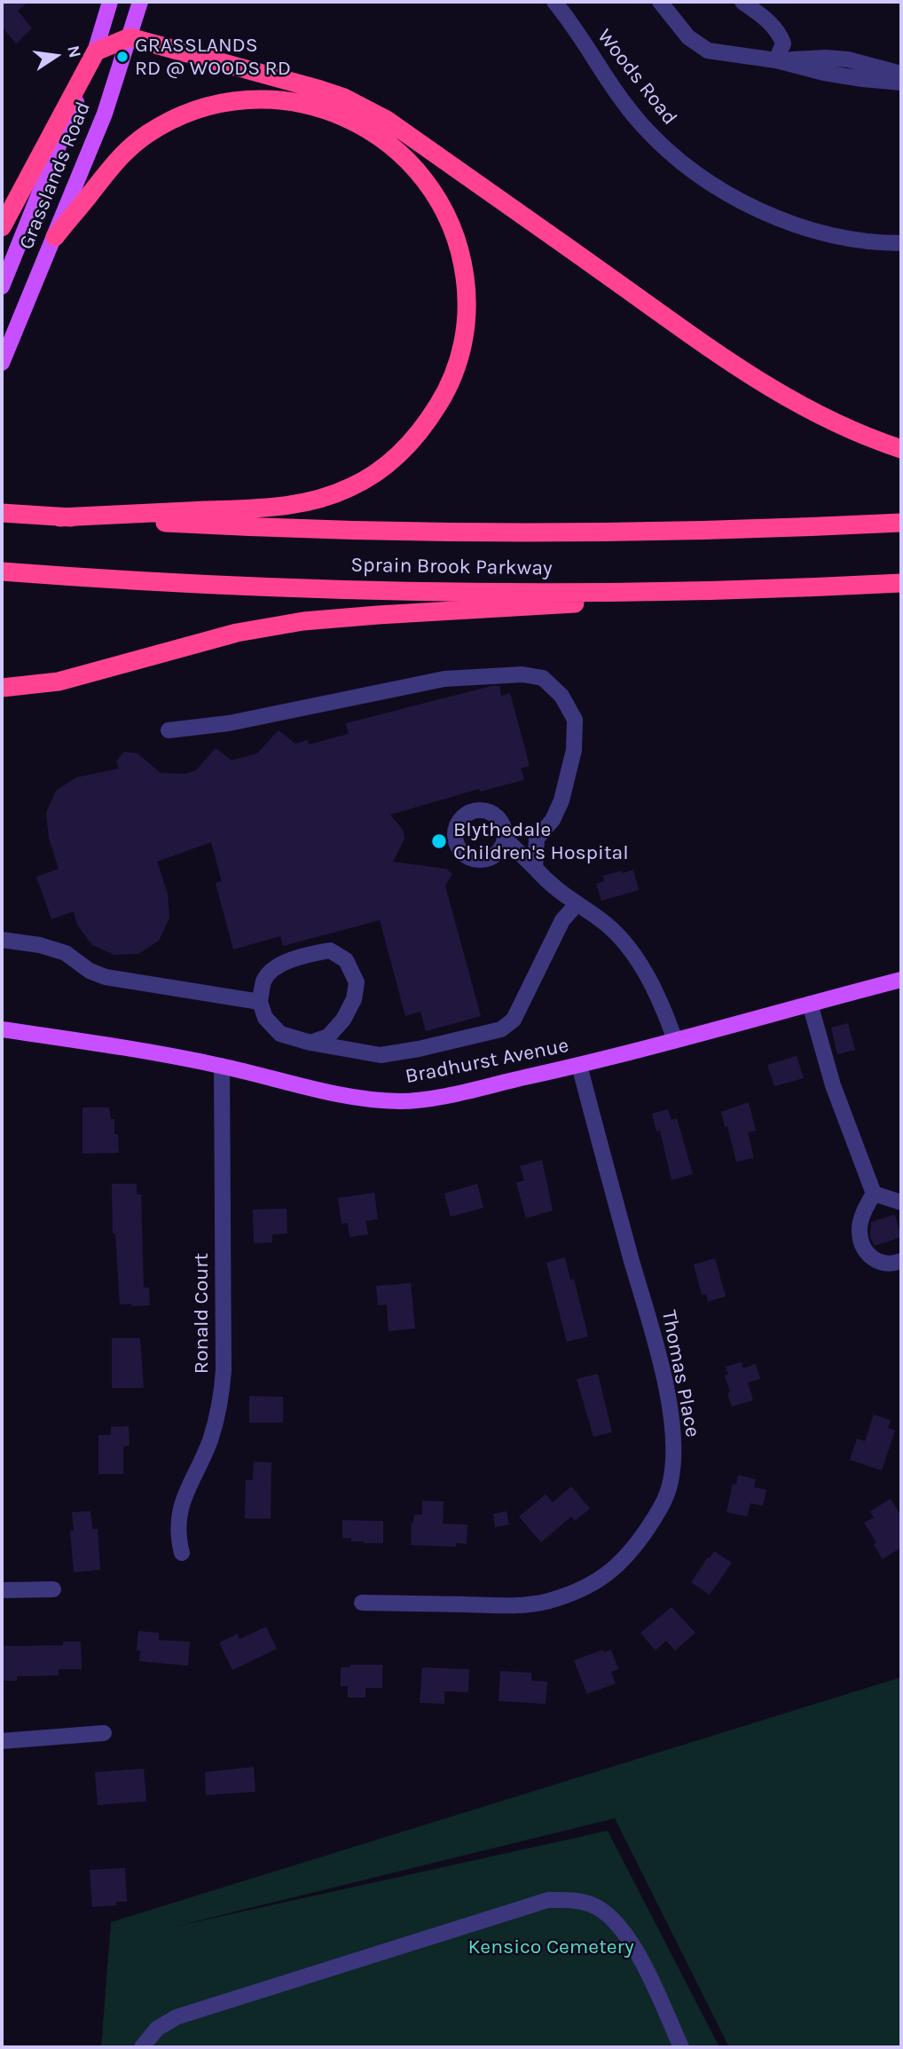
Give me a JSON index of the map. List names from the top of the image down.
{
  "streets": {
    "highway": ["Sprain Brook Parkway"],
    "main road": ["Grasslands Road", "Bradhurst Avenue"],
    "street": ["Woods Road", "Ronald Court", "Thomas Place"]
  },
  "crossings": [
    ["Bradhurst Avenue", "Ronald Court"],
    ["Bradhurst Avenue", "Thomas Place"]
  ],
  "parks": ["Kensico Cemetery"],
  "places": ["GRASSLANDS RD @ WOODS RD", "Blythedale Children's Hospital"],
  "north": "right"
}
